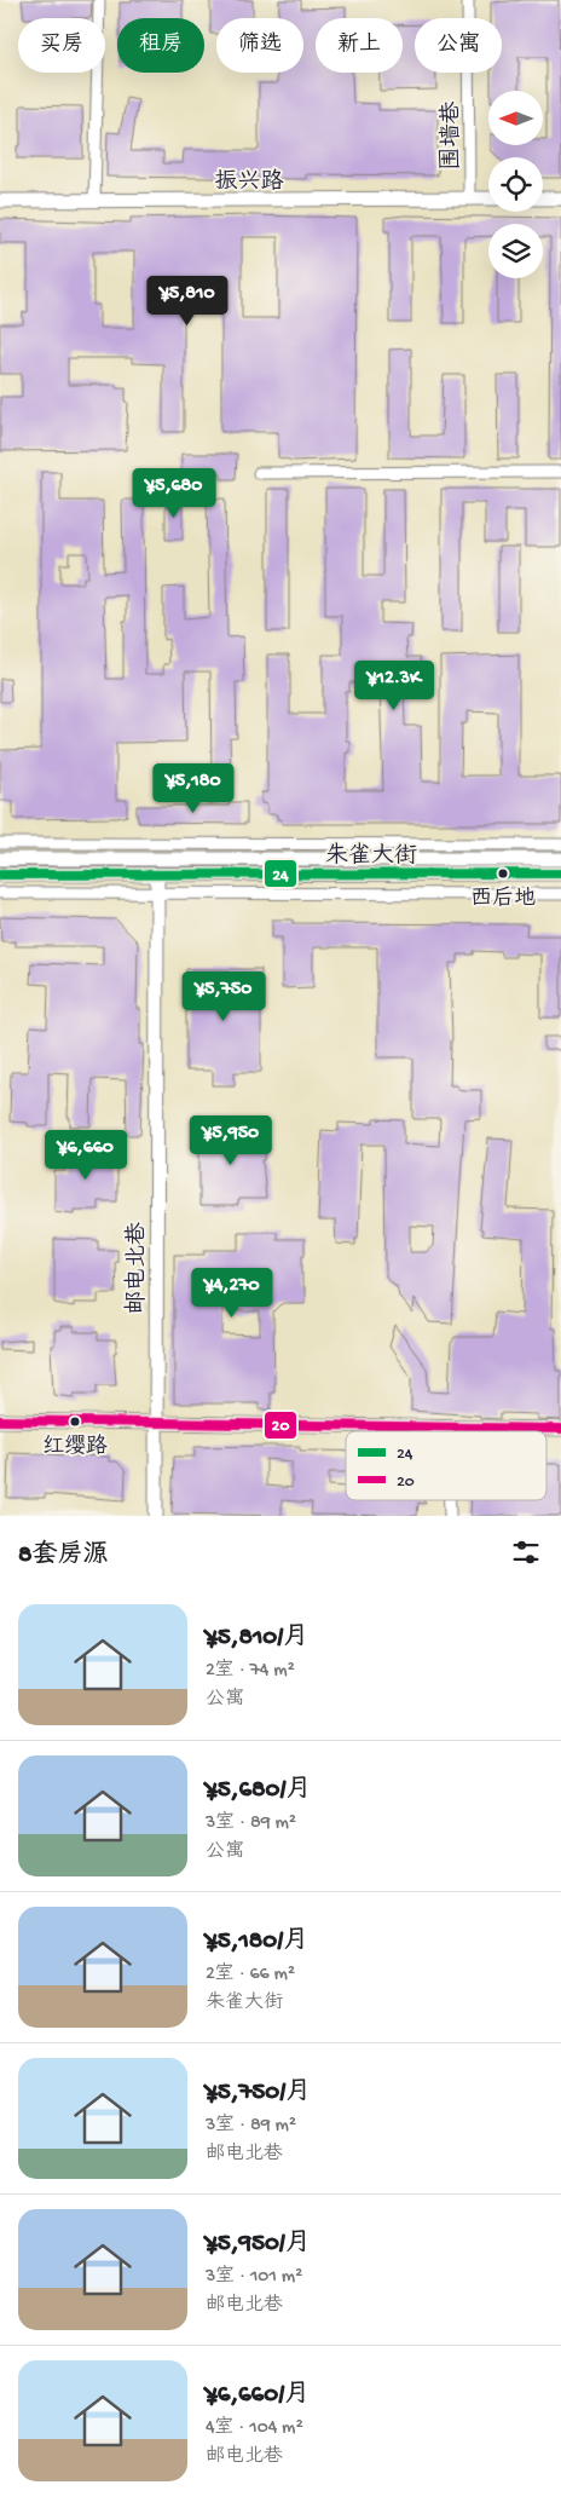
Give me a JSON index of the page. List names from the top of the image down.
{
  "streets": {
    "street": [
      "围墙巷",
      "振兴路",
      "朱雀大街",
      "邮电北巷"
    ]
  },
  "crossings": [
    ["围墙巷", "振兴路"],
    ["朱雀大街", "邮电北巷"]
  ],
  "places": ["西后地", "红缨路"],
  "lines": ["transit line 24", "transit line 20"],
  "legend": ["24", "20"],
  "north": "left",
  "page": {
    "chip": [
      "买房",
      "租房",
      "筛选",
      "新上",
      "公寓"
    ],
    "price": [
      "¥5,810",
      "¥5,680",
      "¥12.3K",
      "¥5,180",
      "¥5,750",
      "¥5,950",
      "¥6,660",
      "¥4,270"
    ],
    "heading": "8套房源",
    "list": [
      {
        "name": "¥5,810/月",
        "note": "2室 · 74 m² · 公寓"
      },
      {
        "name": "¥5,680/月",
        "note": "3室 · 89 m² · 公寓"
      },
      {
        "name": "¥5,180/月",
        "note": "2室 · 66 m² · 朱雀大街"
      },
      {
        "name": "¥5,750/月",
        "note": "3室 · 89 m² · 邮电北巷"
      },
      {
        "name": "¥5,950/月",
        "note": "3室 · 101 m² · 邮电北巷"
      },
      {
        "name": "¥6,660/月",
        "note": "4室 · 104 m² · 邮电北巷"
      }
    ]
  }
}
